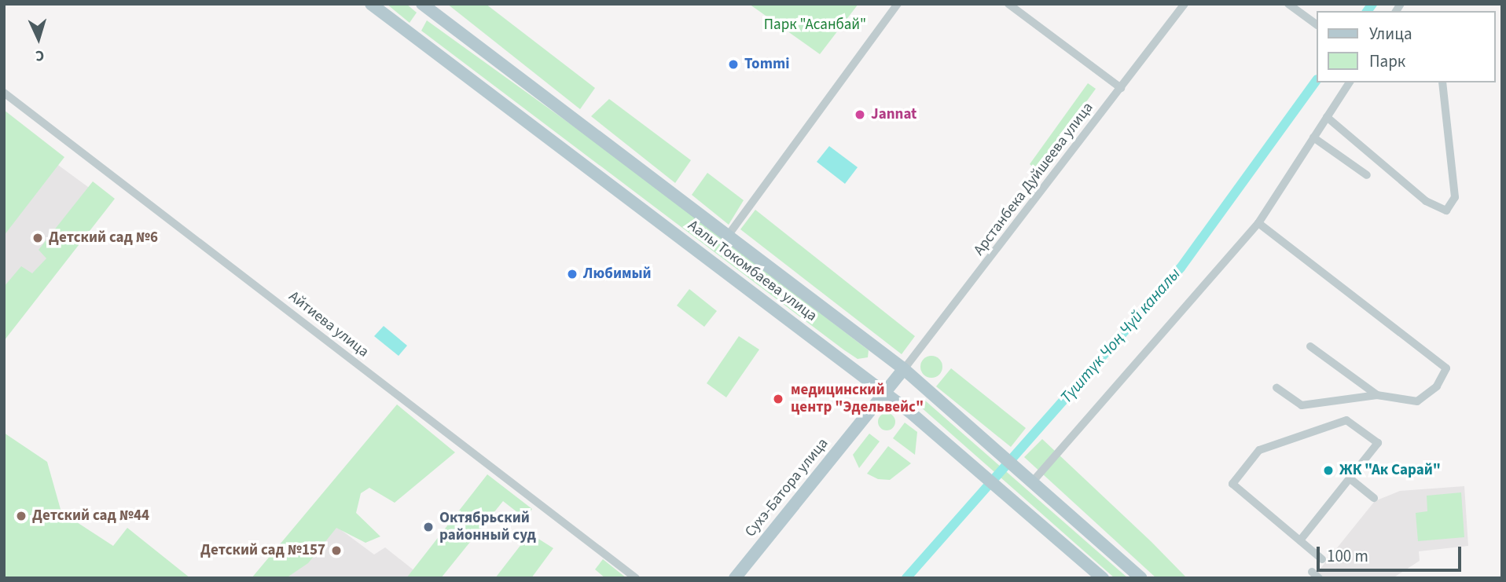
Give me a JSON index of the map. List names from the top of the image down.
{
  "streets": {
    "main road": ["Аалы Токомбаева улица", "Сухэ-Батора улица"],
    "street": ["Арстанбека Дуйшеева улица", "Айтиева улица"]
  },
  "crossings": [
    ["Арстанбека Дуйшеева улица", "Аалы Токомбаева улица"],
    ["Арстанбека Дуйшеева улица", "Сухэ-Батора улица"],
    ["Аалы Токомбаева улица", "Сухэ-Батора улица"]
  ],
  "water": ["Түштүк Чоң Чүй каналы"],
  "parks": ["Парк \"Асанбай\""],
  "places": [
    "Tommi",
    "Jannat",
    "Детский сад №6",
    "Любимый",
    "медицинский центр \"Эдельвейс\"",
    "ЖК \"Ак Сарай\"",
    "Детский сад №44",
    "Октябрьский районный суд",
    "Детский сад №157"
  ],
  "legend": ["Улица", "Парк"],
  "scale_bar": "100 m",
  "north": "bottom"
}
